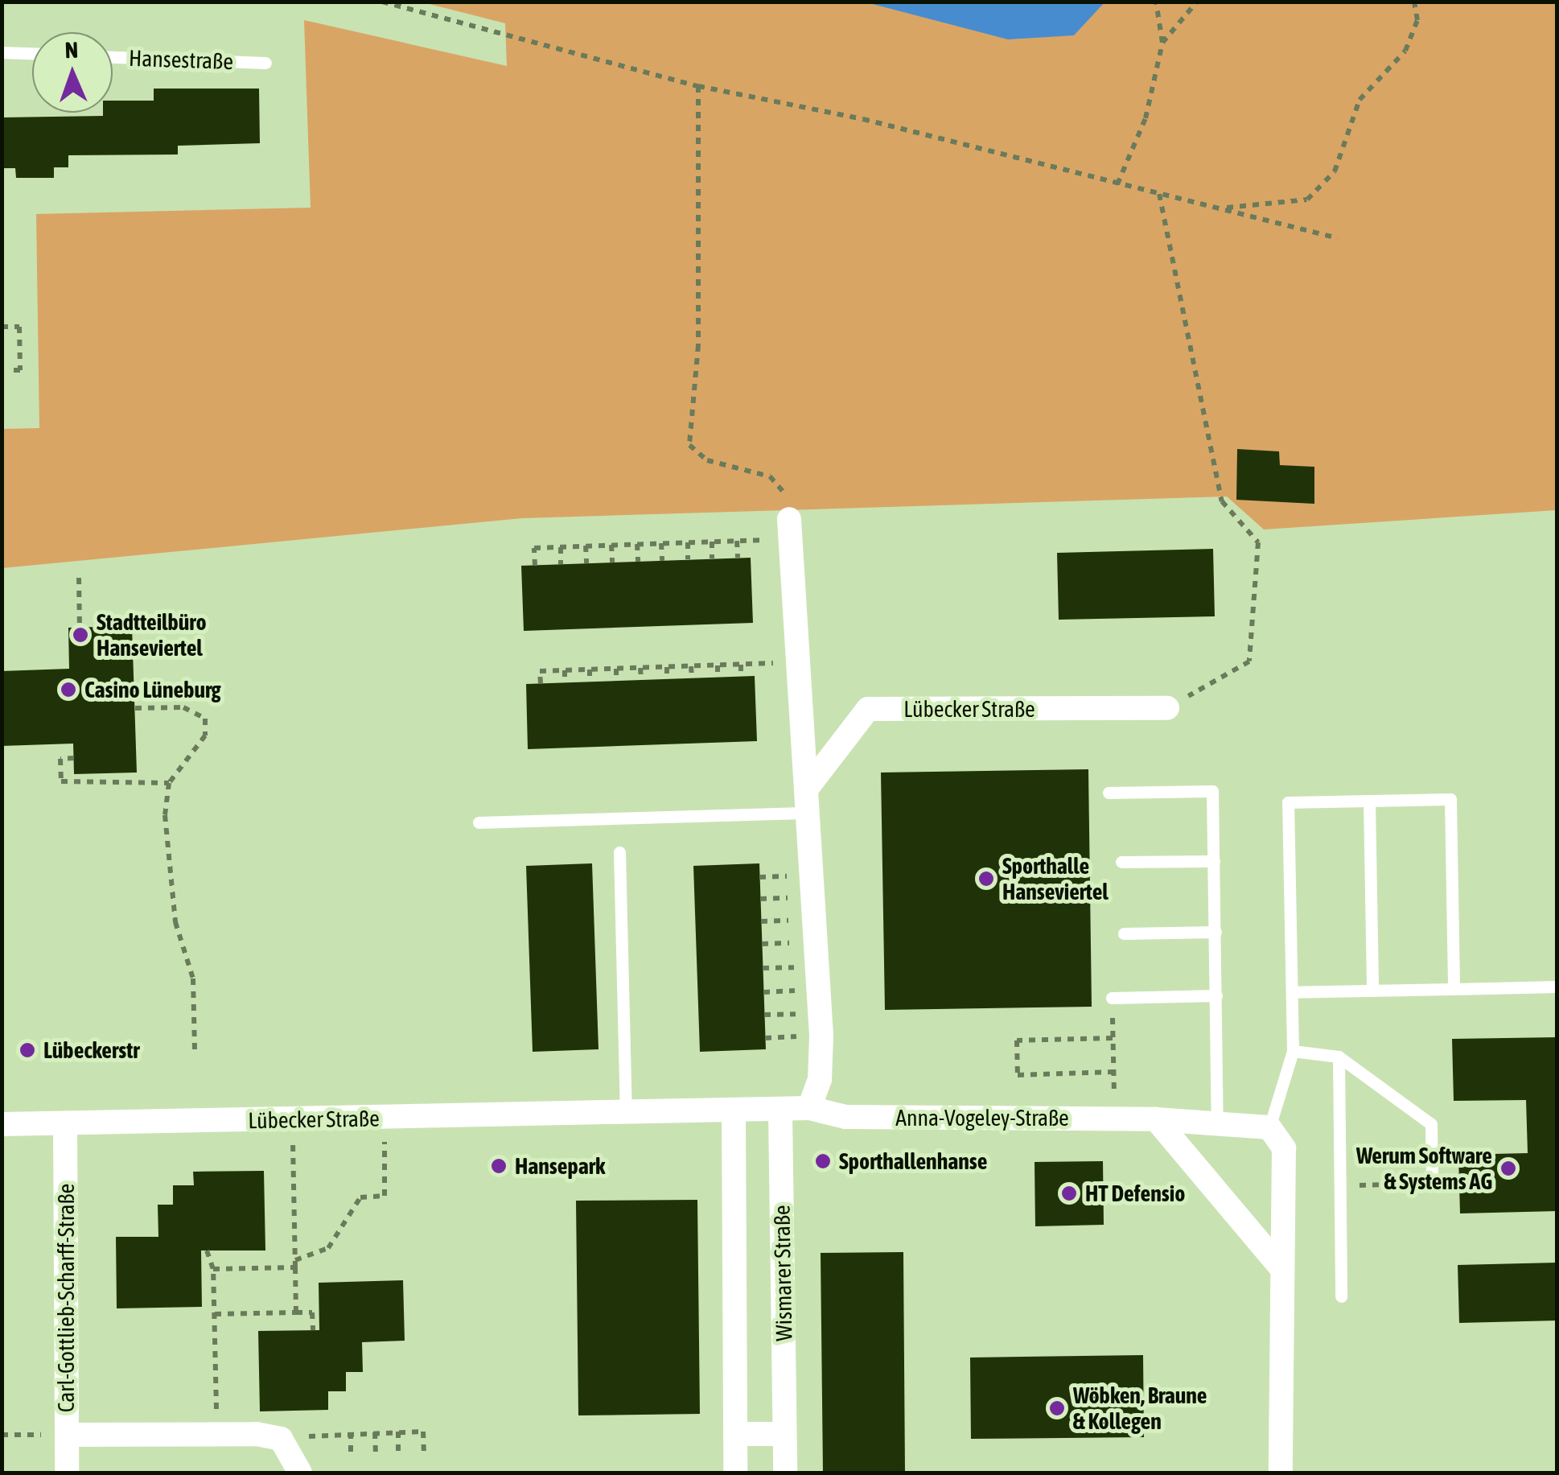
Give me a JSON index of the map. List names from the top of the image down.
{
  "streets": {
    "street": [
      "Lübecker Straße",
      "Anna-Vogeley-Straße",
      "Wismarer Straße",
      "Carl-Gottlieb-Scharff-Straße"
    ],
    "lane": ["Hansestraße"]
  },
  "crossings": [
    ["Lübecker Straße", "Anna-Vogeley-Straße"],
    ["Lübecker Straße", "Wismarer Straße"],
    ["Lübecker Straße", "Carl-Gottlieb-Scharff-Straße"]
  ],
  "places": [
    "Stadtteilbüro Hanseviertel",
    "Casino Lüneburg",
    "Sporthalle Hanseviertel",
    "Lübeckerstr",
    "Sporthallenhanse",
    "Hansepark",
    "Werum Software & Systems AG",
    "HT Defensio",
    "Wöbken, Braune & Kollegen"
  ],
  "north": "top"
}
